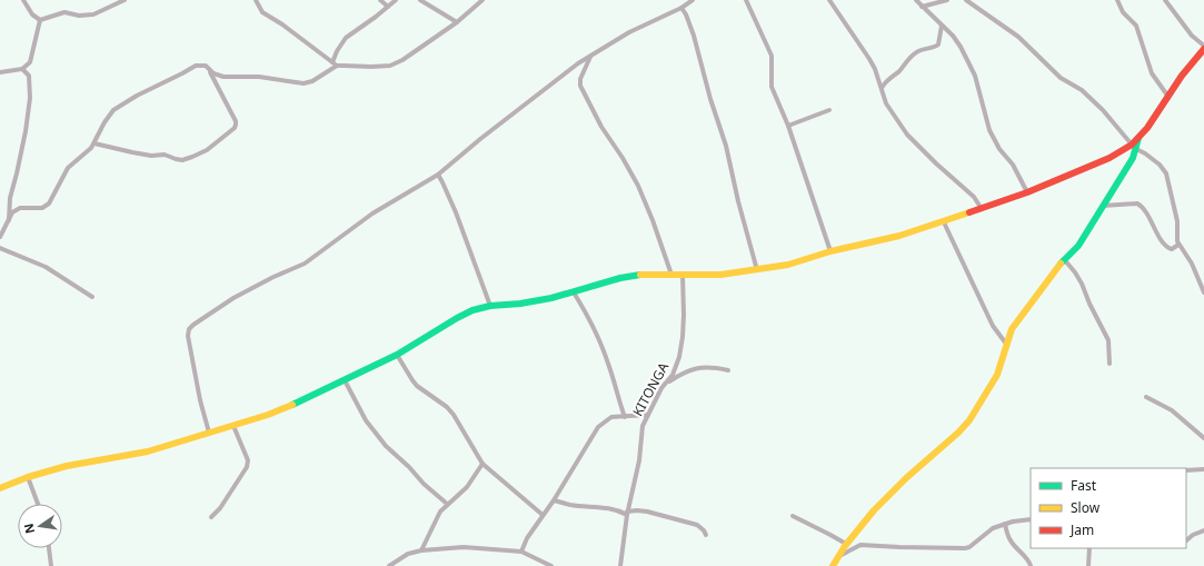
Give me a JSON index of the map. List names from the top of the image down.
{
  "streets": {
    "street": ["KITONGA"]
  },
  "legend": ["Fast", "Slow", "Jam"],
  "north": "left"
}
